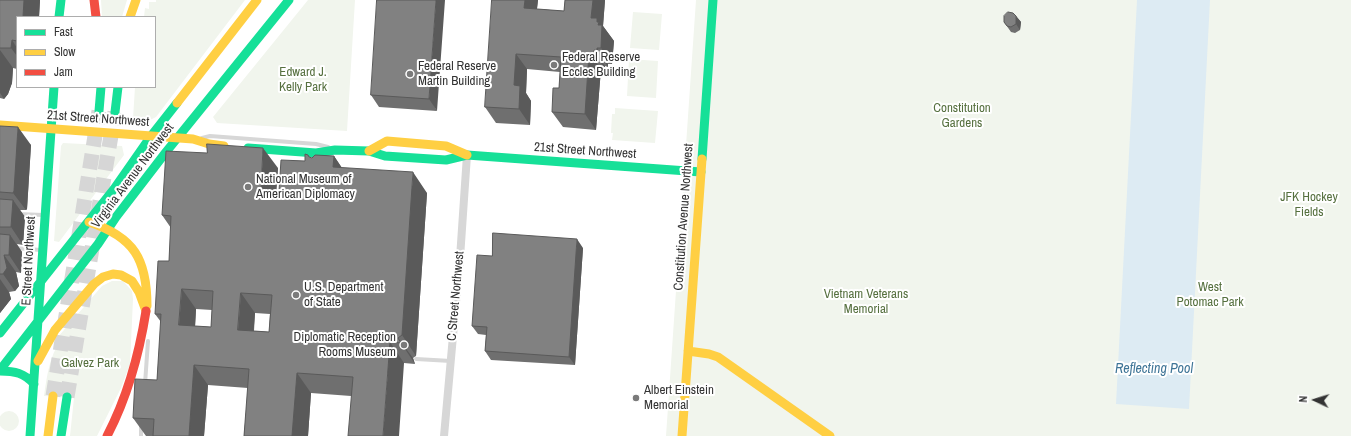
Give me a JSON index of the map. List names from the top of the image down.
{
  "streets": {
    "main road": [
      "21st Street Northwest",
      "Virginia Avenue Northwest",
      "Constitution Avenue Northwest",
      "E Street Northwest"
    ],
    "street": ["C Street Northwest"]
  },
  "crossings": [
    ["21st Street Northwest", "Virginia Avenue Northwest"],
    ["21st Street Northwest", "Constitution Avenue Northwest"],
    ["21st Street Northwest", "E Street Northwest"],
    ["21st Street Northwest", "C Street Northwest"],
    ["Virginia Avenue Northwest", "E Street Northwest"]
  ],
  "water": ["Reflecting Pool"],
  "parks": [
    "Edward J. Kelly Park",
    "Constitution Gardens",
    "JFK Hockey Fields",
    "West Potomac Park",
    "Vietnam Veterans Memorial",
    "Galvez Park"
  ],
  "places": [
    "Federal Reserve Eccles Building",
    "Federal Reserve Martin Building",
    "National Museum of American Diplomacy",
    "U.S. Department of State",
    "Diplomatic Reception Rooms Museum",
    "Albert Einstein Memorial"
  ],
  "legend": ["Fast", "Slow", "Jam"],
  "north": "left"
}
